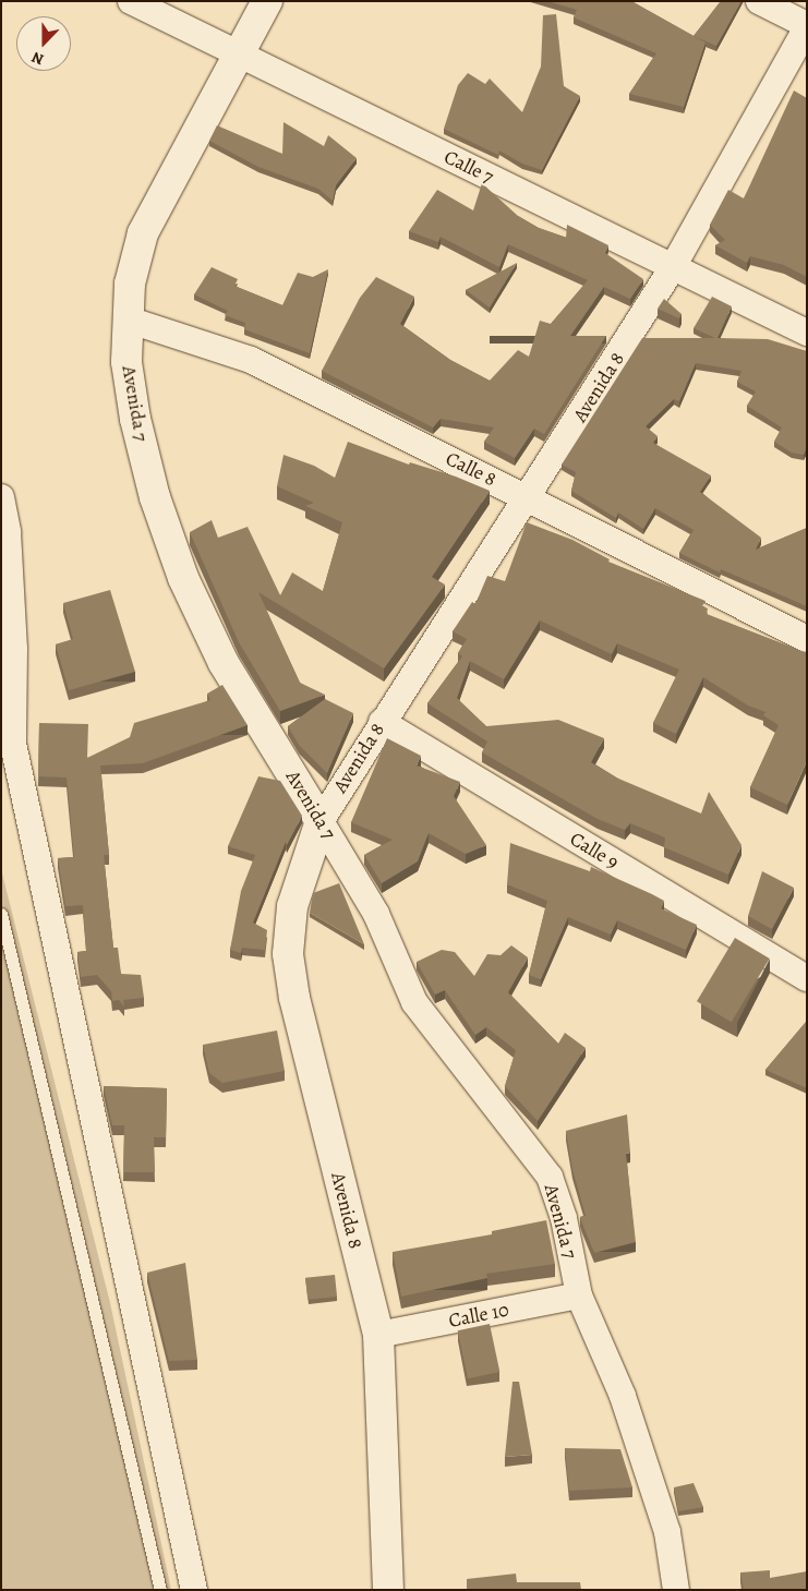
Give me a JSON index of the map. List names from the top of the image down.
{
  "streets": {
    "street": [
      "Calle 7",
      "Avenida 8",
      "Avenida 7",
      "Calle 8",
      "Calle 9",
      "Calle 10"
    ]
  },
  "crossings": [
    ["Calle 7", "Avenida 8"],
    ["Calle 7", "Avenida 7"],
    ["Avenida 8", "Avenida 7"],
    ["Avenida 8", "Calle 8"],
    ["Avenida 8", "Calle 9"],
    ["Avenida 8", "Calle 10"],
    ["Avenida 7", "Calle 8"],
    ["Avenida 7", "Calle 10"]
  ],
  "north": "bottom"
}
